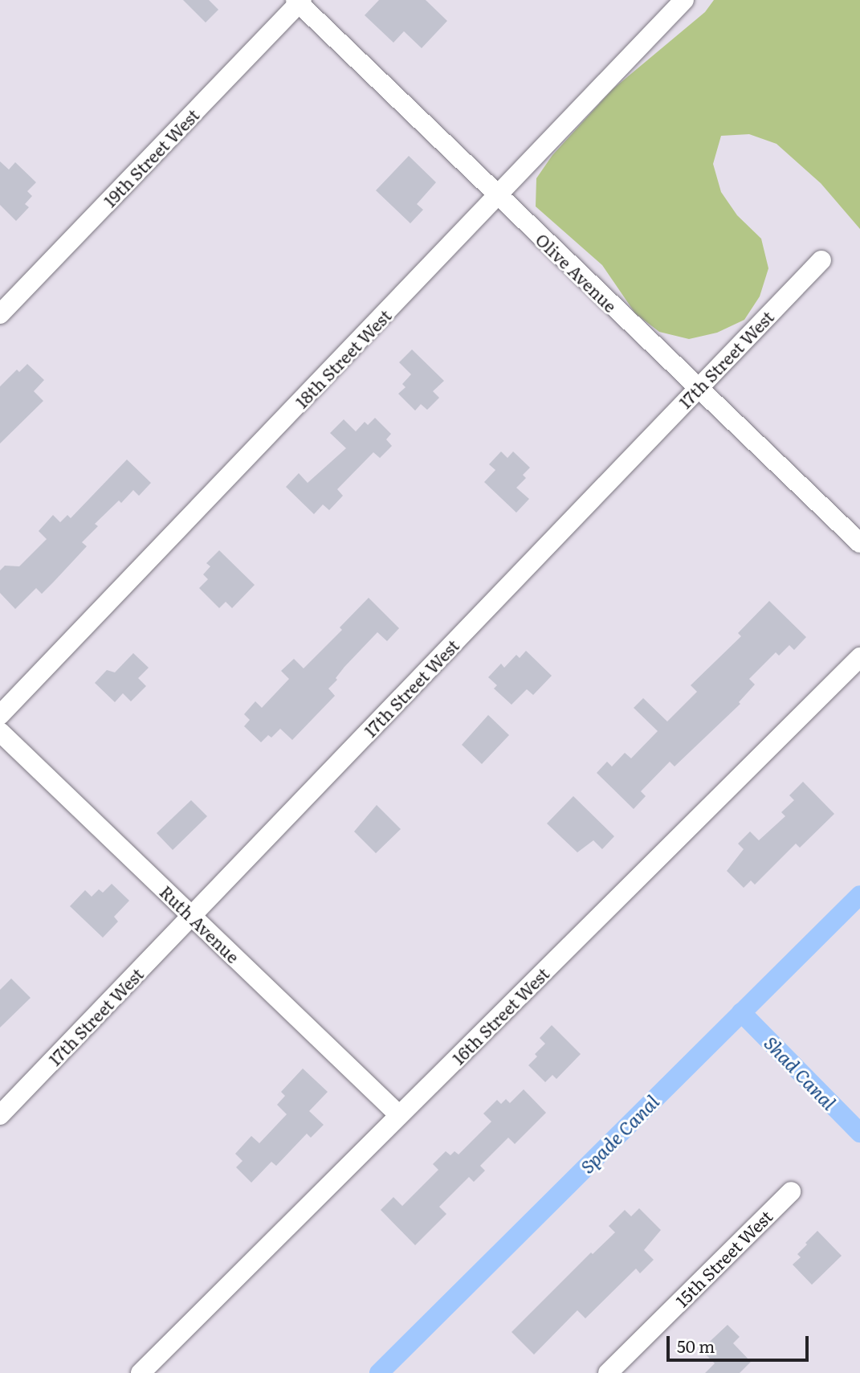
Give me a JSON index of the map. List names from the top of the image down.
{
  "streets": {
    "street": [
      "19th Street West",
      "Olive Avenue",
      "18th Street West",
      "17th Street West",
      "Ruth Avenue",
      "16th Street West",
      "15th Street West"
    ]
  },
  "crossings": [
    ["19th Street West", "Olive Avenue"],
    ["Olive Avenue", "18th Street West"],
    ["Olive Avenue", "17th Street West"],
    ["17th Street West", "Ruth Avenue"],
    ["Ruth Avenue", "16th Street West"]
  ],
  "water": ["Shad Canal", "Spade Canal"],
  "scale_bar": "50 m"
}
